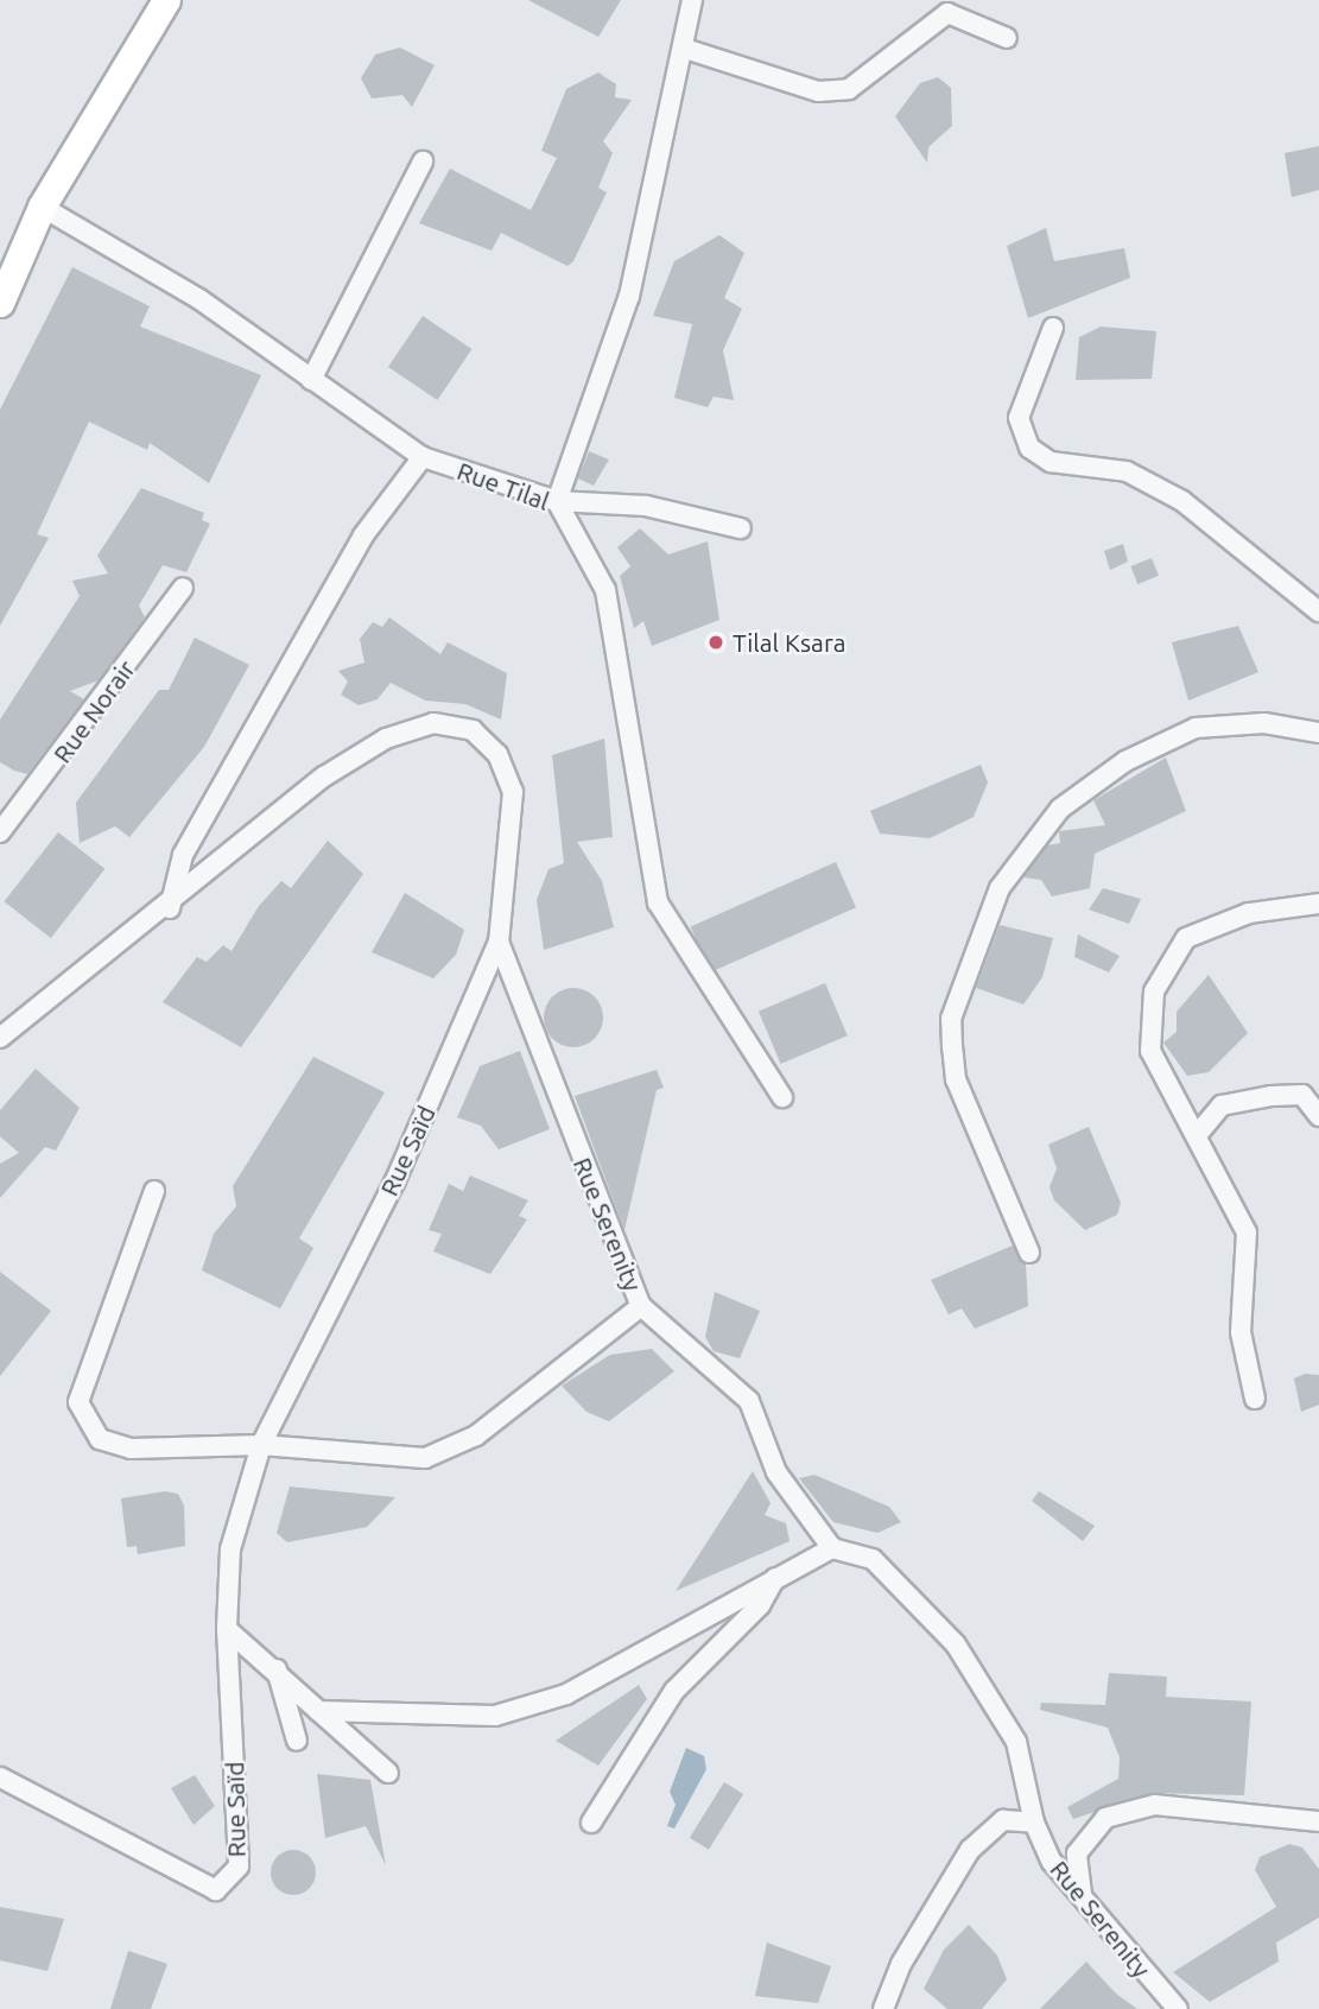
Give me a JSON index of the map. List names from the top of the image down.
{
  "streets": {
    "street": [
      "Rue Tilal",
      "Rue Norair",
      "Rue Saïd",
      "Rue Serenity"
    ]
  },
  "crossings": [
    ["Rue Saïd", "Rue Serenity"]
  ],
  "places": ["Tilal Ksara"]
}
